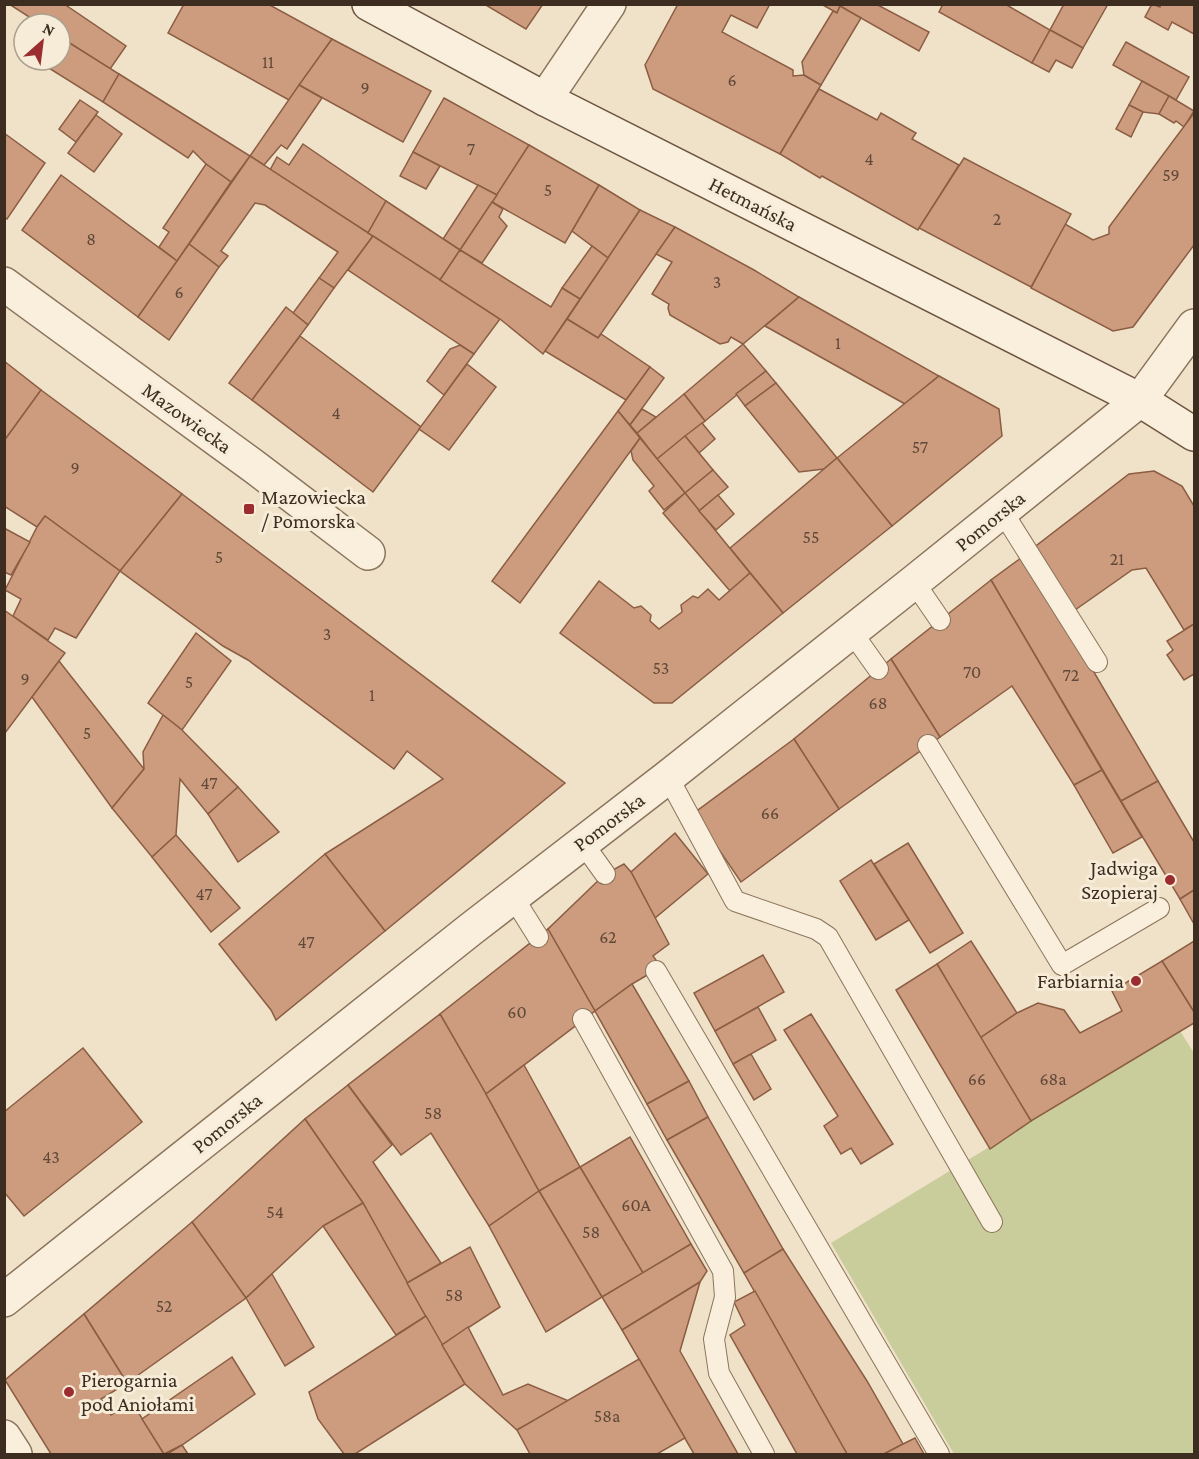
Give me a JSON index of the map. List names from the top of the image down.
{
  "streets": {
    "street": ["Hetmańska", "Mazowiecka", "Pomorska"]
  },
  "crossings": [
    ["Hetmańska", "Pomorska"]
  ],
  "places": {
    "transit": ["Mazowiecka / Pomorska"],
    "other": ["Jadwiga Szopieraj", "Farbiarnia", "Pierogarnia pod Aniołami"]
  },
  "house_numbers": [
    "11",
    "6",
    "9",
    "7",
    "4",
    "59",
    "5",
    "2",
    "8",
    "3",
    "6",
    "1",
    "4",
    "57",
    "9",
    "55",
    "5",
    "21",
    "3",
    "53",
    "70",
    "72",
    "9",
    "5",
    "1",
    "68",
    "5",
    "47",
    "66",
    "47",
    "62",
    "47",
    "60",
    "66",
    "68a",
    "58",
    "43",
    "60A",
    "54",
    "58",
    "58",
    "52",
    "58a"
  ],
  "north": "top right"
}
